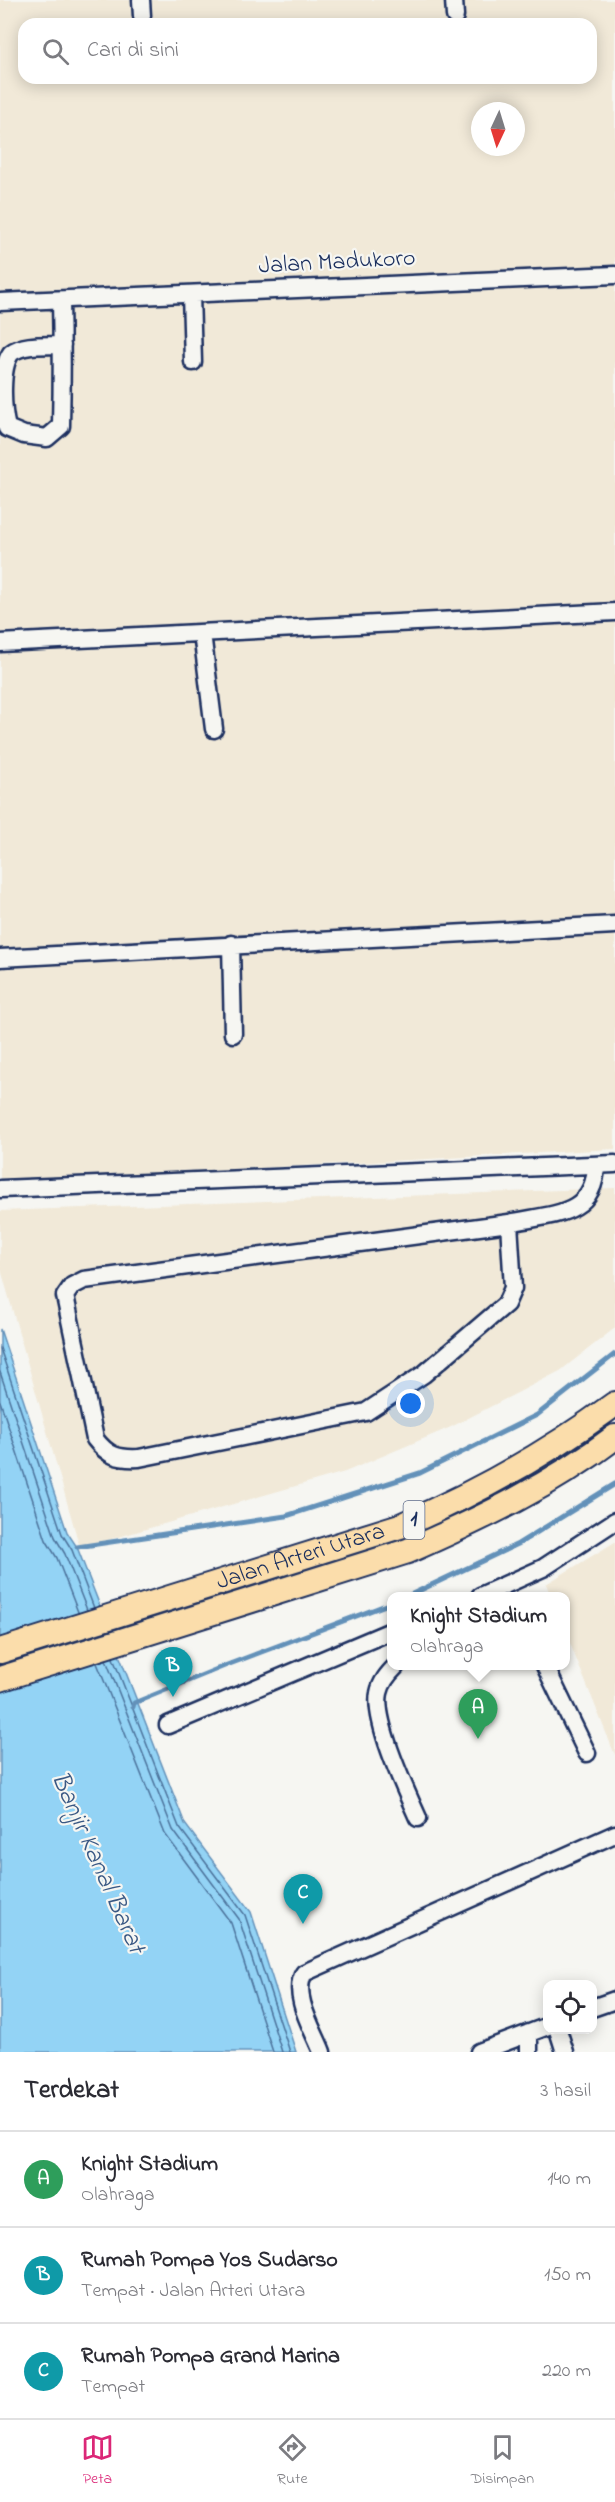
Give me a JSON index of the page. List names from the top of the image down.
{
  "streets": {
    "highway": ["1", "Jalan Arteri Utara"],
    "street": ["Jalan Madukoro"]
  },
  "water": ["Banjir Kanal Barat"],
  "north": "bottom",
  "page": {
    "search": "Cari di sini",
    "popup": ["Knight Stadium", "Olahraga"],
    "pins": ["B", "A", "C"],
    "heading": ["Terdekat", "3 hasil"],
    "list": [
      {
        "mark": "A",
        "name": "Knight Stadium",
        "note": "Olahraga",
        "value": "140 m"
      },
      {
        "mark": "B",
        "name": "Rumah Pompa Yos Sudarso",
        "note": "Tempat · Jalan Arteri Utara",
        "value": "150 m"
      },
      {
        "mark": "C",
        "name": "Rumah Pompa Grand Marina",
        "note": "Tempat",
        "value": "220 m"
      }
    ],
    "nav": ["Peta", "Rute", "Disimpan"]
  }
}
